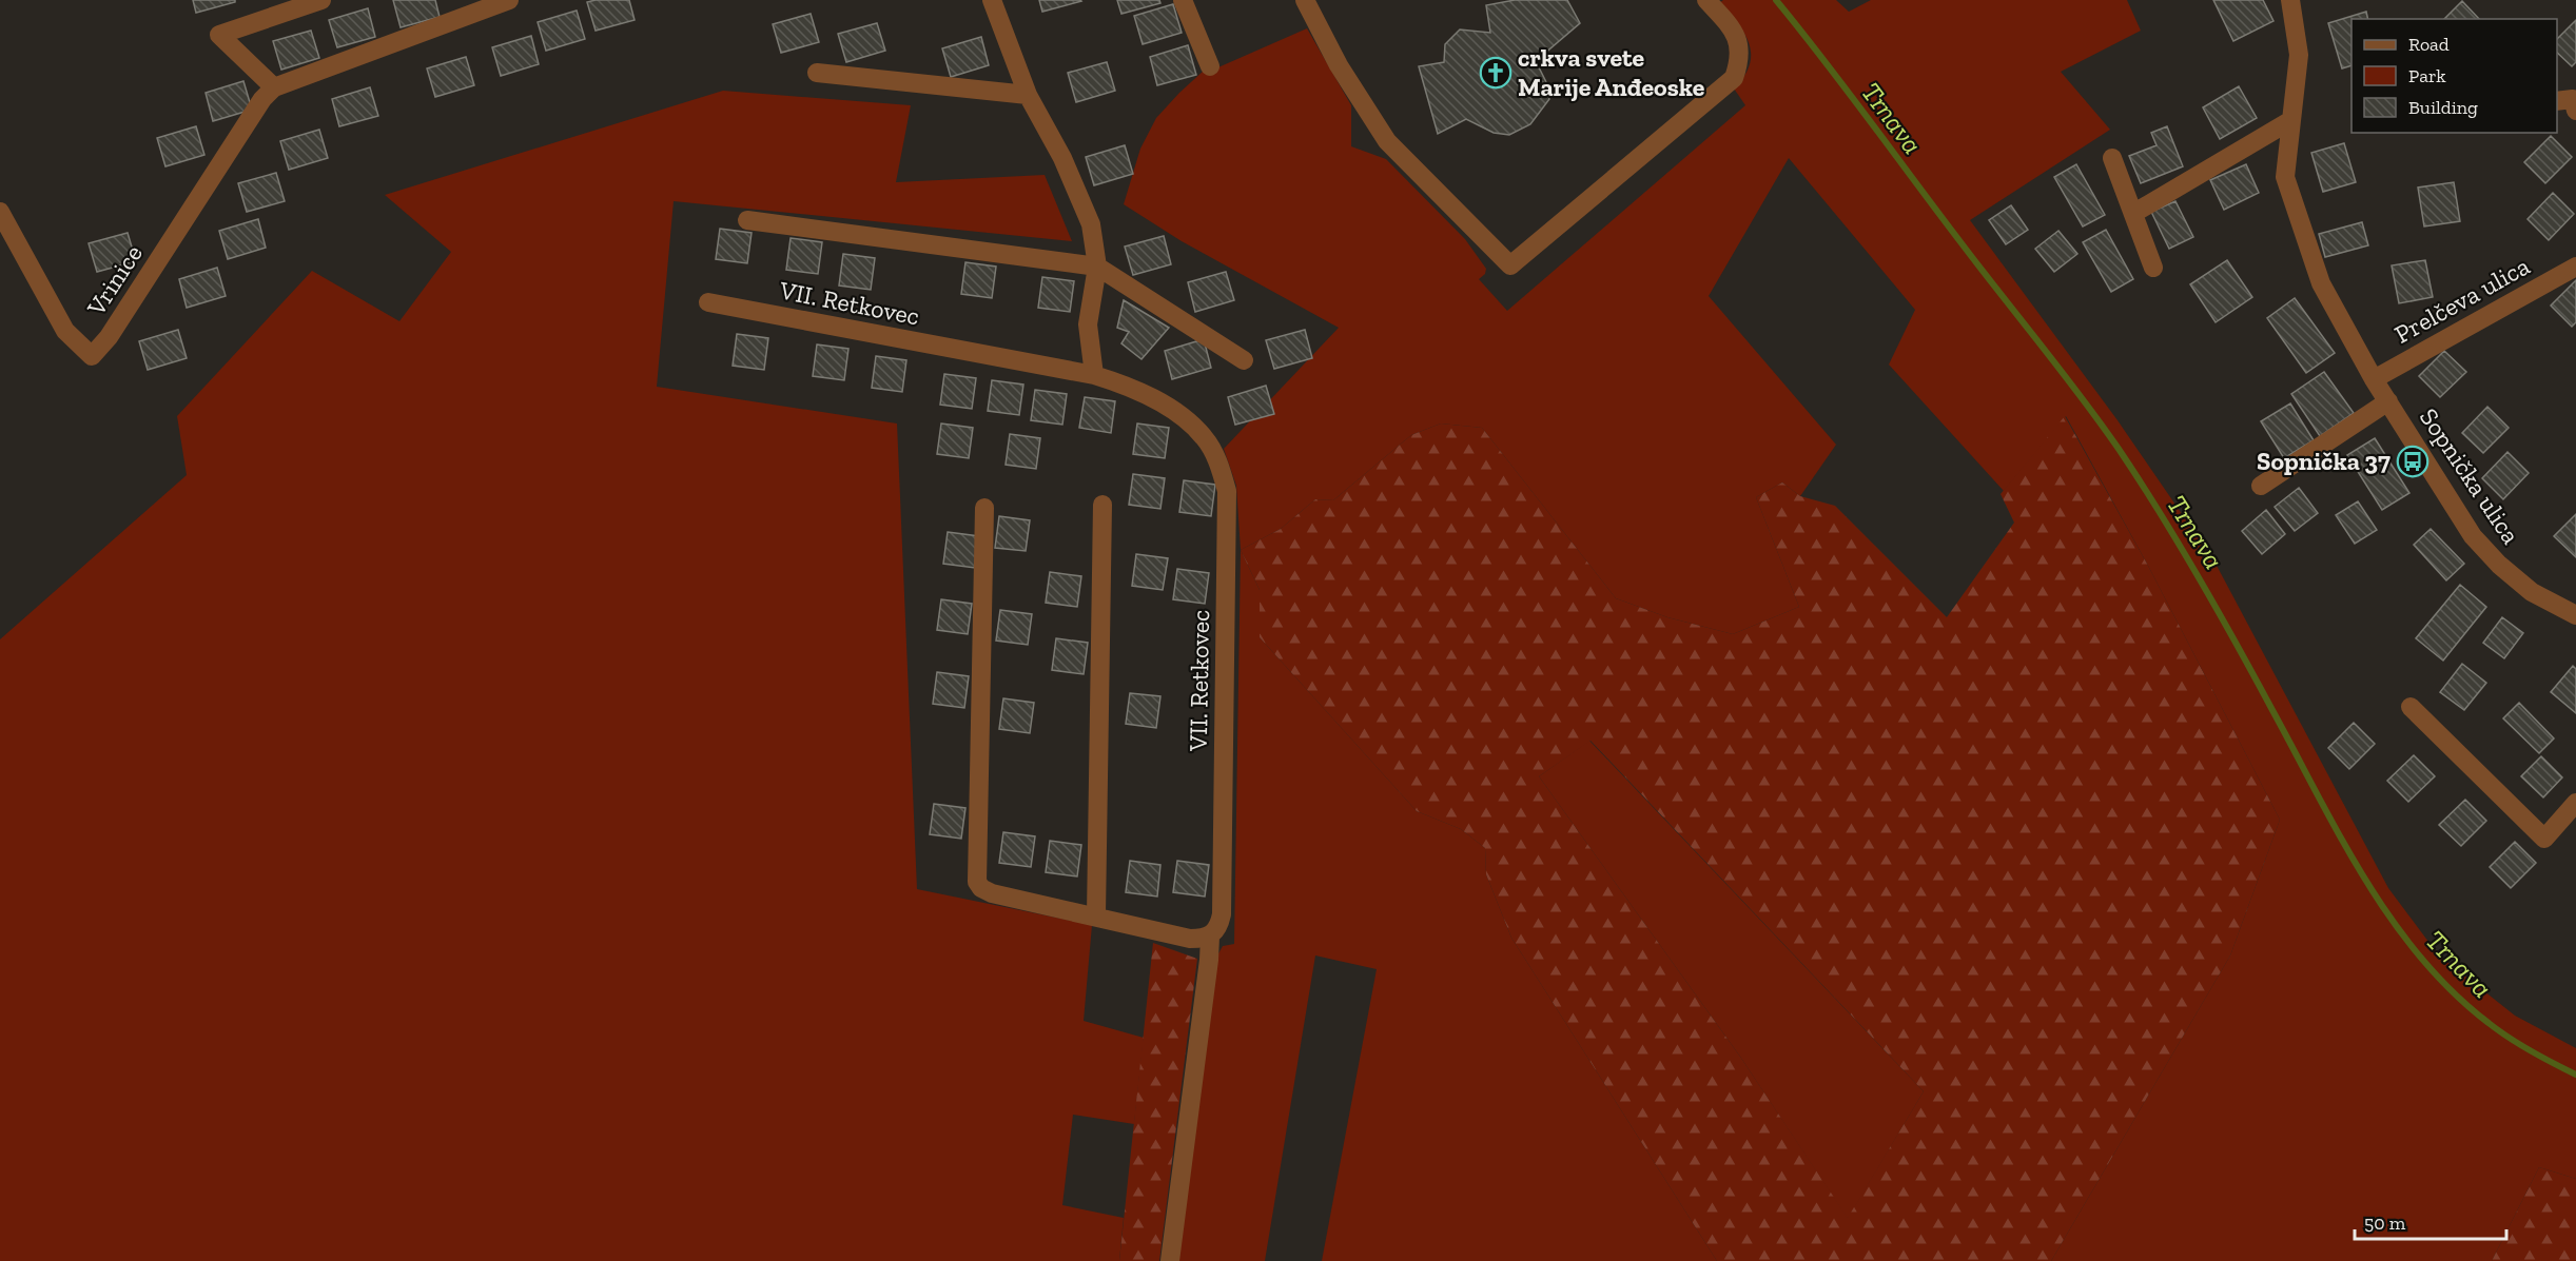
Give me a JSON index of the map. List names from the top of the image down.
{
  "streets": {
    "street": [
      "Vrinice",
      "Prelčeva ulica",
      "VII. Retkovec",
      "Sopnička ulica"
    ]
  },
  "crossings": [
    ["Prelčeva ulica", "Sopnička ulica"]
  ],
  "water": ["Trnava"],
  "places": {
    "church": ["crkva svete Marije Anđeoske"],
    "bus stop": ["Sopnička 37"]
  },
  "legend": ["Road", "Park", "Building"],
  "scale_bar": "50 m"
}
